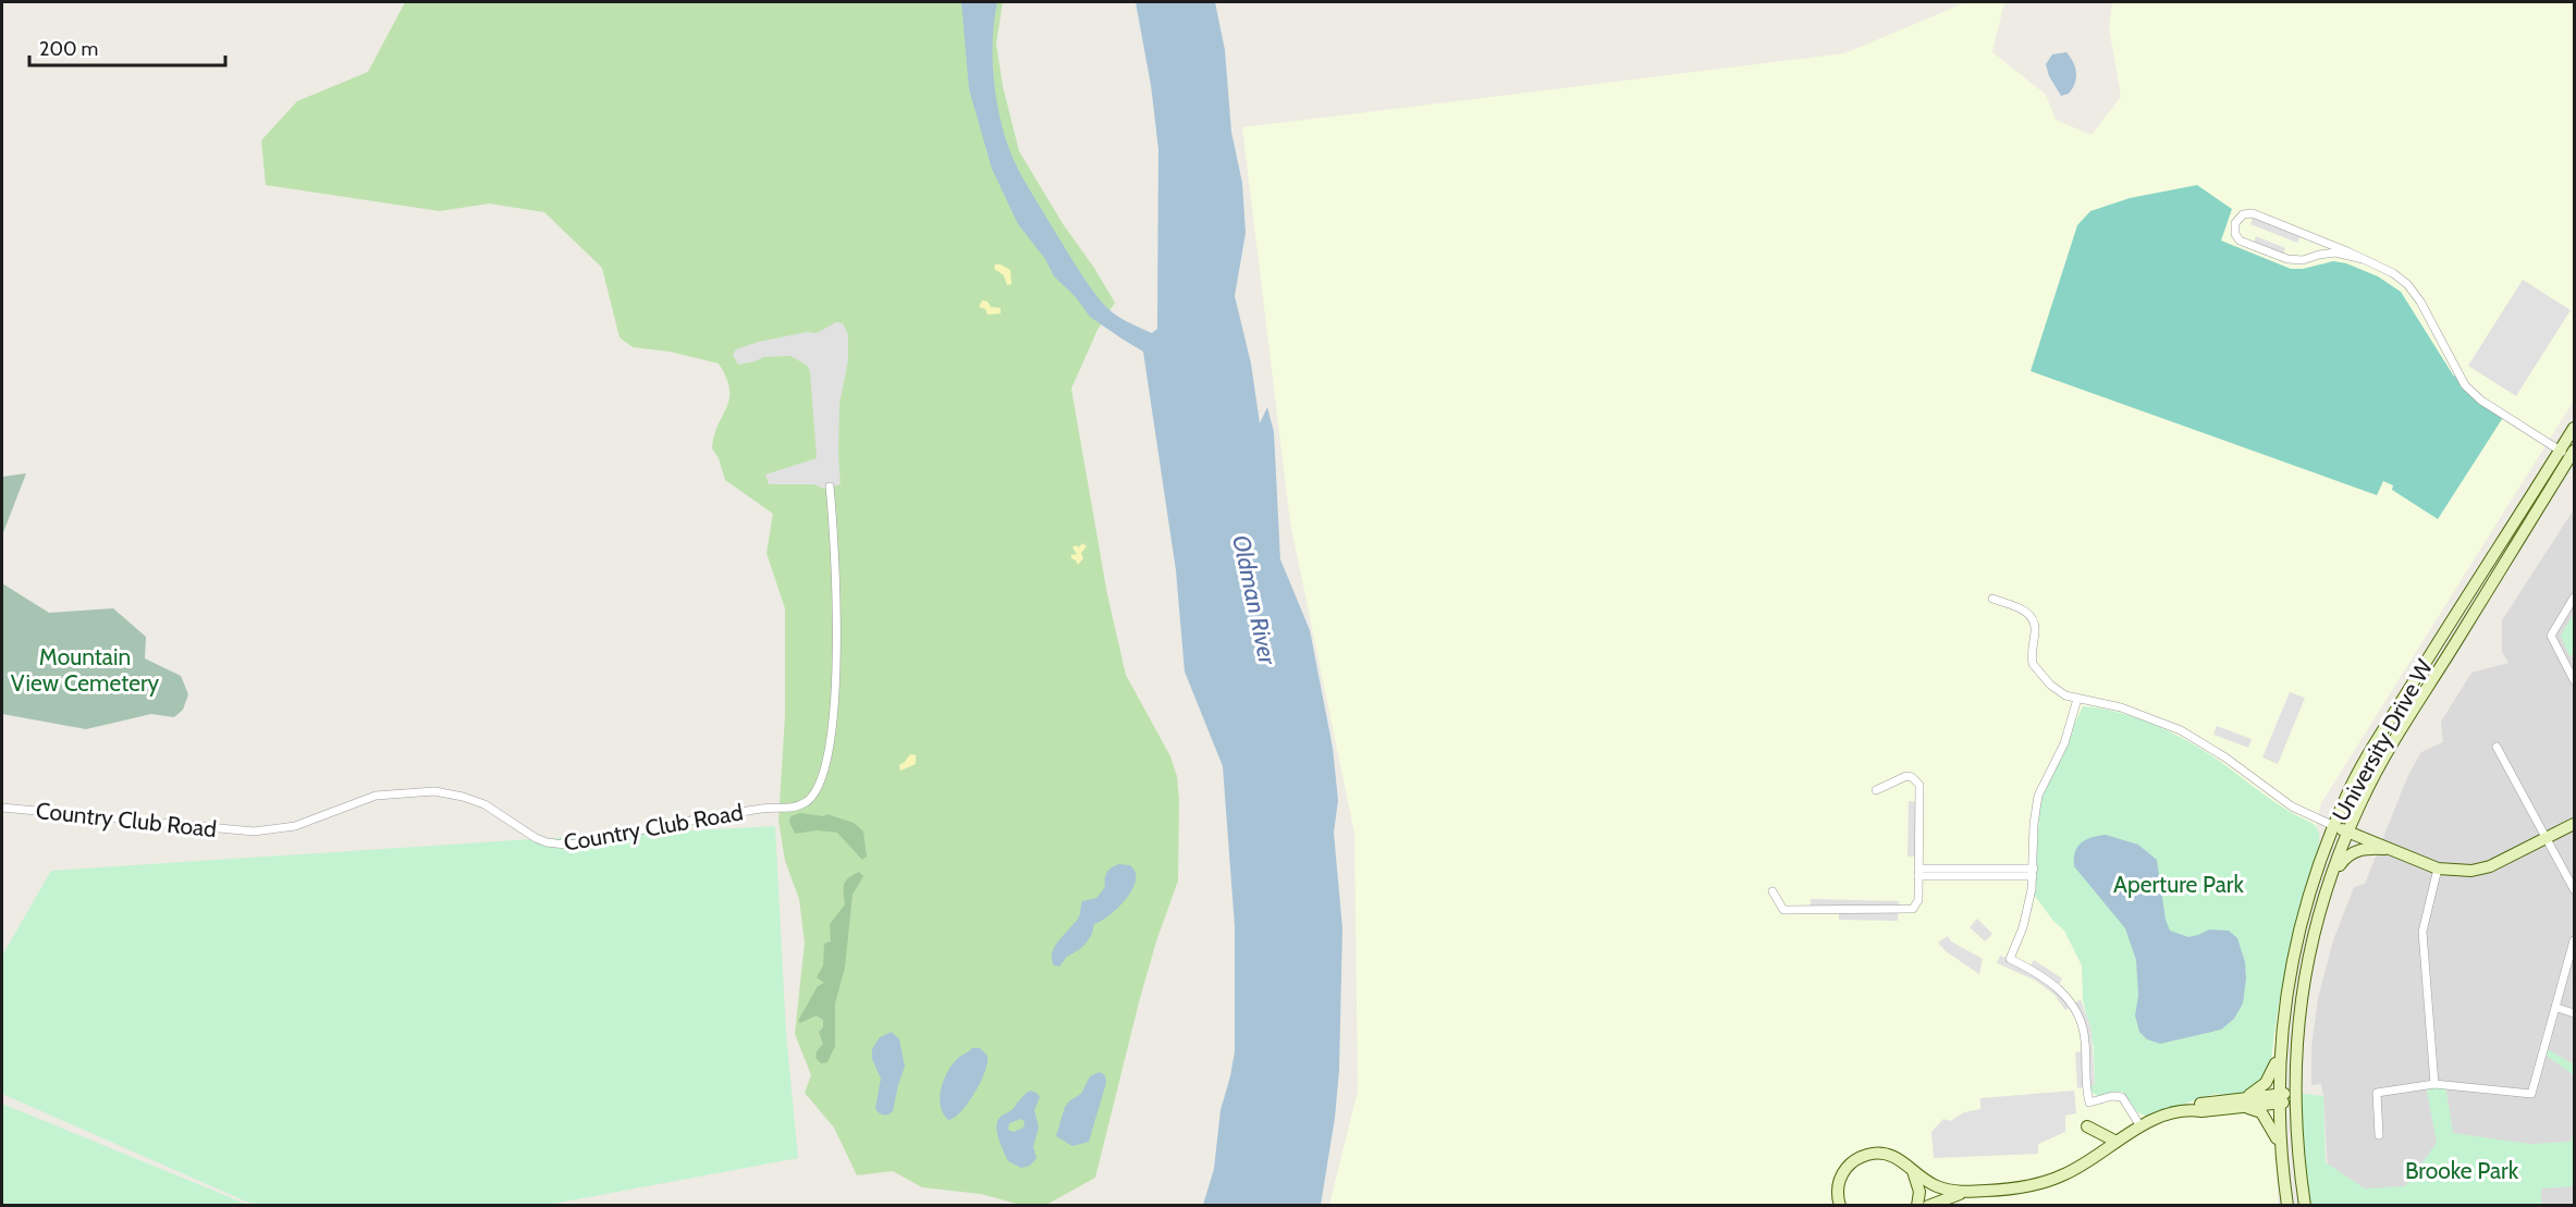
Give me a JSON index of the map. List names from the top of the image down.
{
  "streets": {
    "main road": ["University Drive W"],
    "street": ["Country Club Road"]
  },
  "water": ["Oldman River"],
  "parks": ["Mountain View Cemetery", "Aperture Park", "Brooke Park"],
  "scale_bar": "200 m"
}
